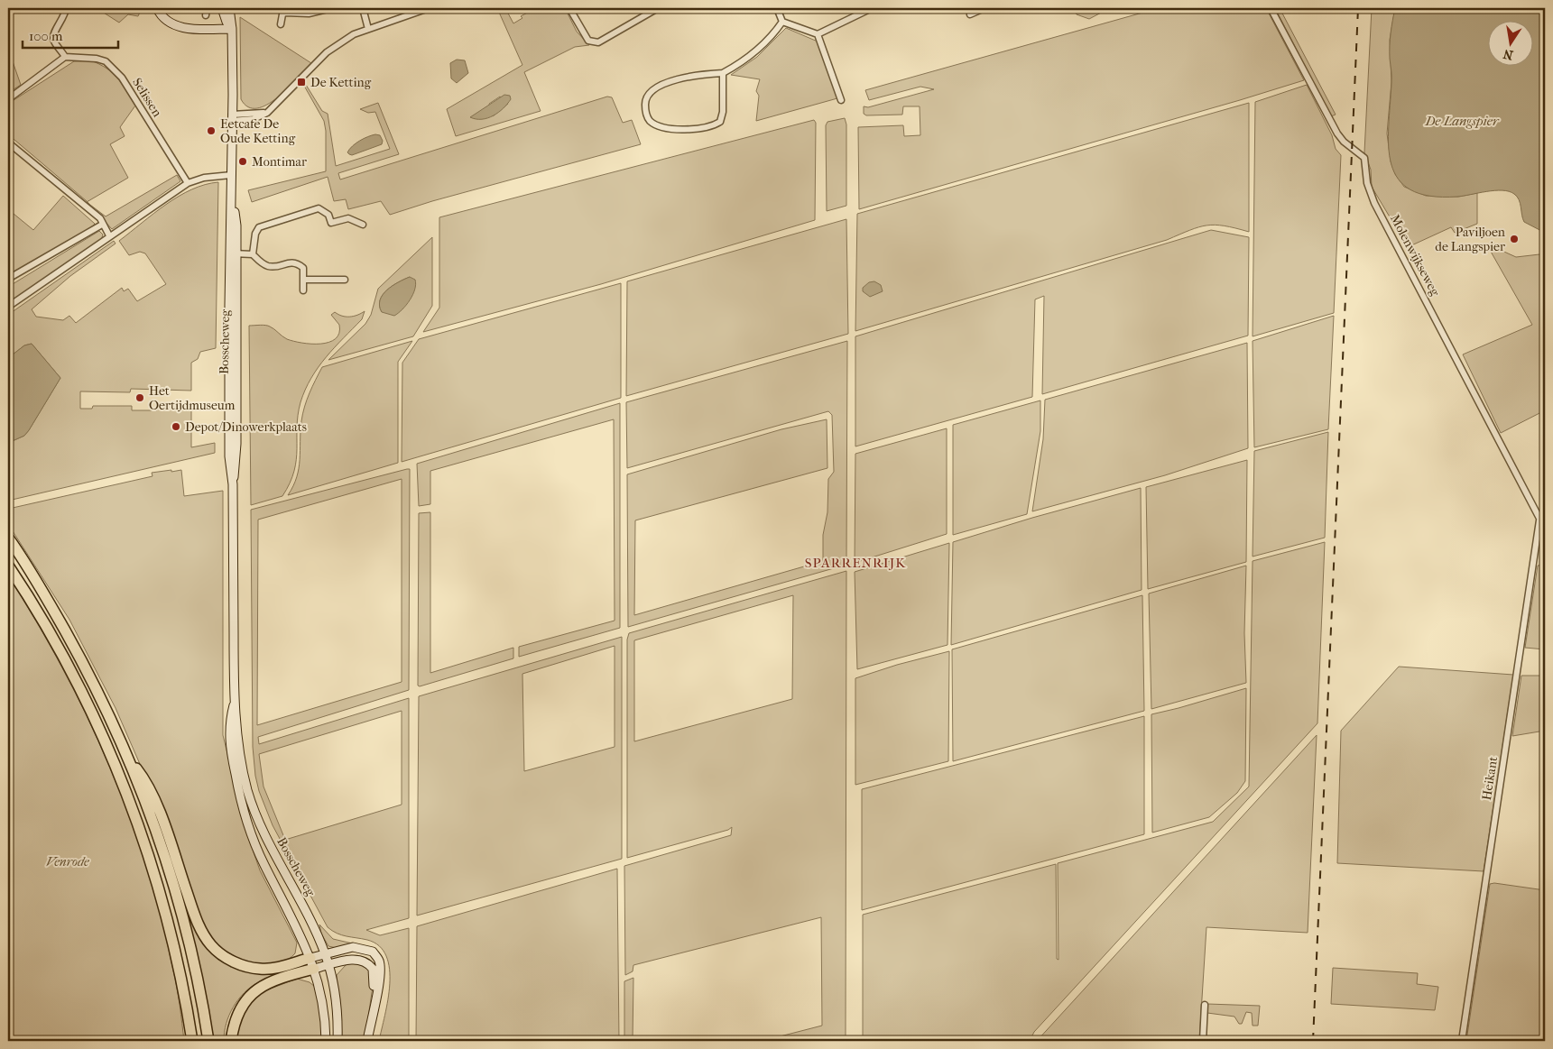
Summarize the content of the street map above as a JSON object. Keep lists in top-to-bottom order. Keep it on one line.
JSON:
{"streets":{"main road":["Bosscheweg"],"street":["Selissen","Molenwijkseweg","Heikant"]},"crossings":[["Molenwijkseweg","Heikant"]],"districts":["SPARRENRIJK"],"water":["De Langspier"],"parks":["Venrode"],"places":{"transit":["De Ketting"],"other":["Eetcafe De Oude Ketting","Montimar","Paviljoen de Langspier","Het Oertijdmuseum","Depot/Dinowerkplaats"]},"scale_bar":"100 m","north":"bottom"}
